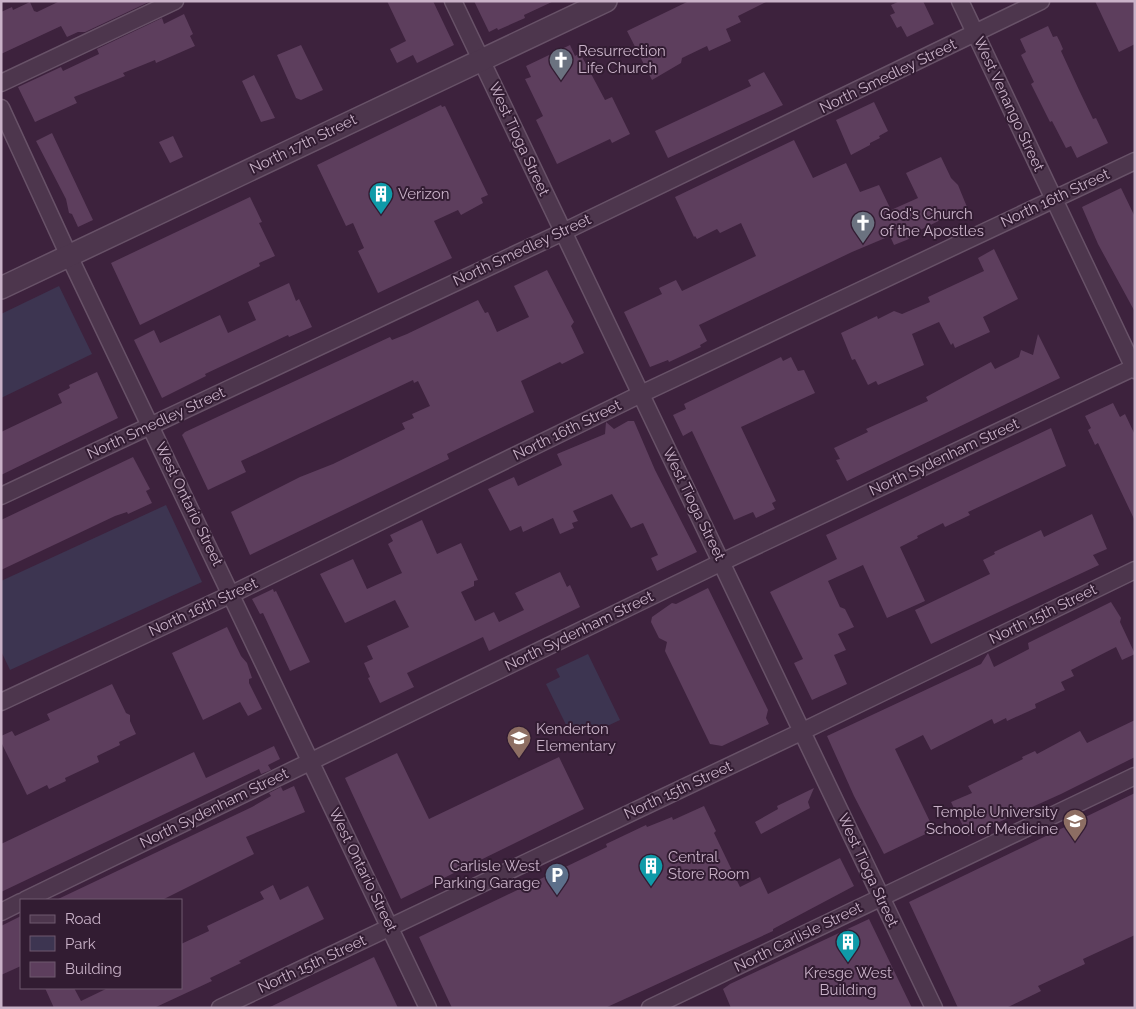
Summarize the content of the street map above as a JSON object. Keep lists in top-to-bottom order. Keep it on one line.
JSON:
{"streets":{"street":["North Smedley Street","West Venango Street","West Tioga Street","North 17th Street","North 16th Street","North Sydenham Street","West Ontario Street","North 15th Street","North Carlisle Street"]},"crossings":[["North Smedley Street","West Venango Street"],["North Smedley Street","West Tioga Street"],["North Smedley Street","West Ontario Street"],["West Venango Street","North 16th Street"],["West Venango Street","North Sydenham Street"],["West Tioga Street","North 17th Street"],["West Tioga Street","North 16th Street"],["West Tioga Street","North Sydenham Street"],["West Tioga Street","North 15th Street"],["West Tioga Street","North Carlisle Street"],["North 17th Street","West Ontario Street"],["North 16th Street","West Ontario Street"],["North Sydenham Street","West Ontario Street"],["West Ontario Street","North 15th Street"]],"places":{"church":["Resurrection Life Church","God's Church of the Apostles"],"building":["Verizon","Central Store Room","Kresge West Building"],"school or university":["Kenderton Elementary","Temple University School of Medicine"],"parking":["Carlisle West Parking Garage"]},"legend":["Road","Park","Building"]}
